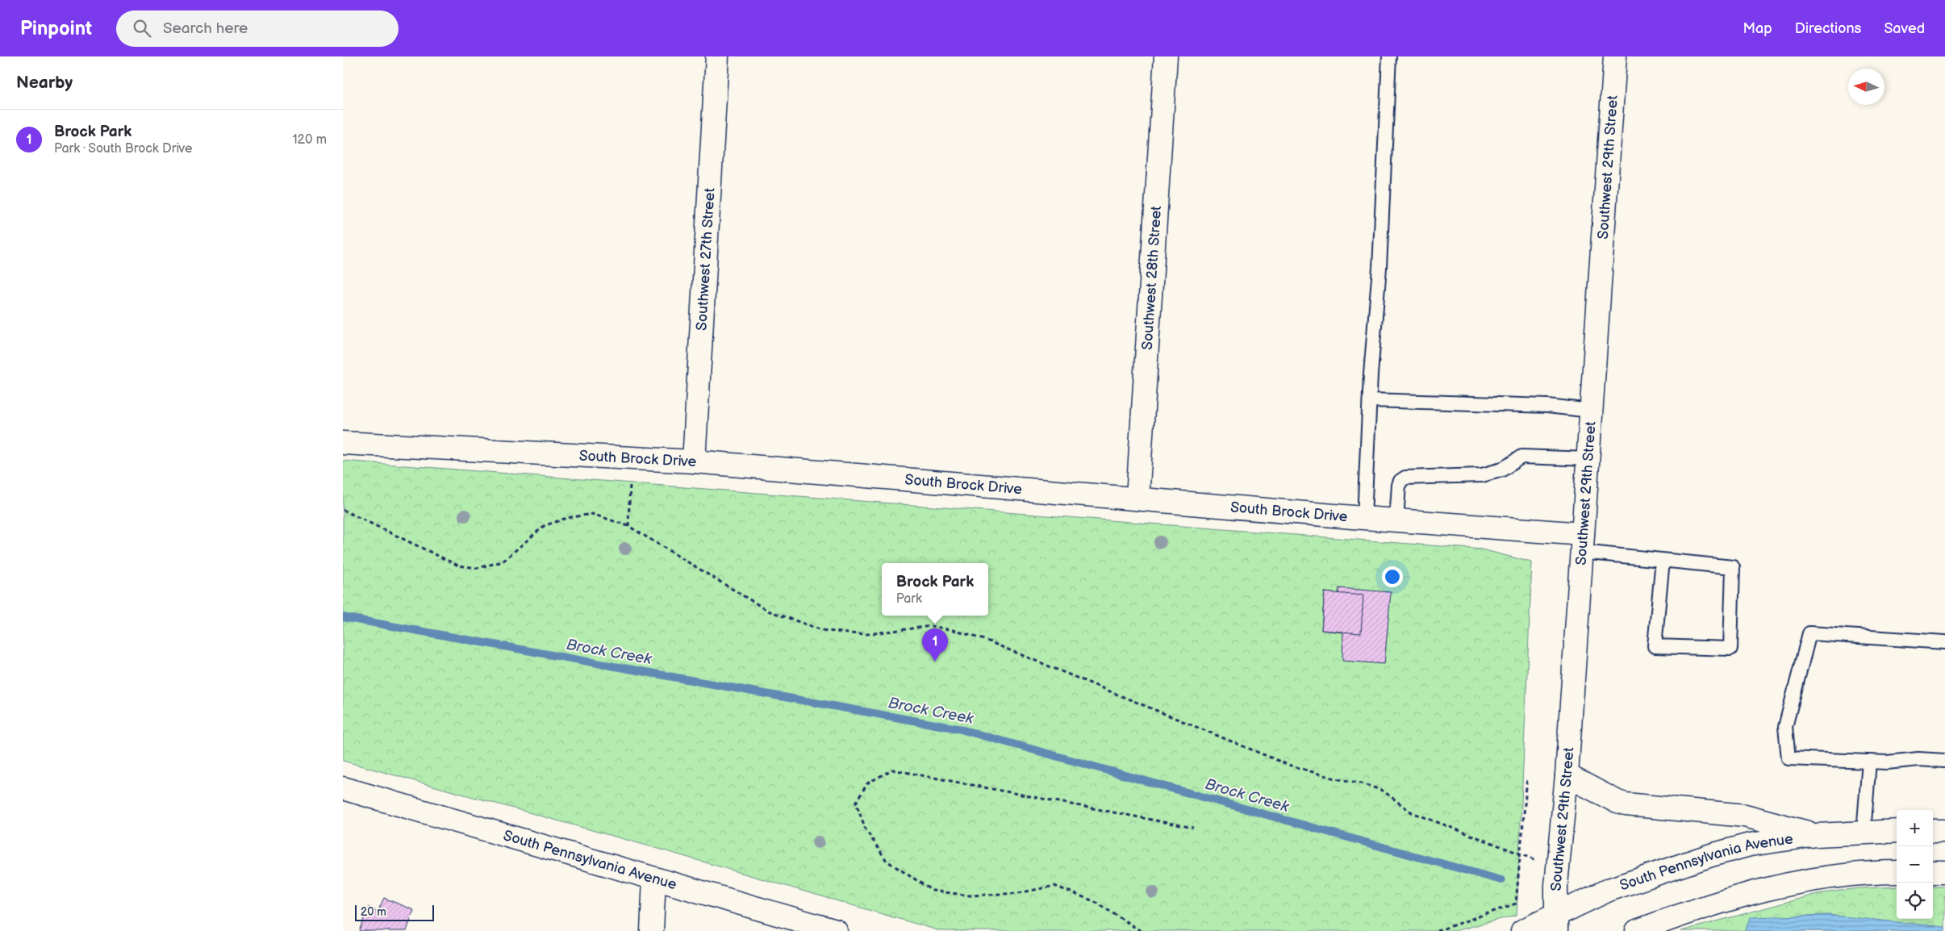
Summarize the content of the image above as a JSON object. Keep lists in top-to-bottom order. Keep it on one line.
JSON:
{"streets":{"main road":["Southwest 29th Street","Southwest 27th Street","Southwest 28th Street","South Brock Drive","South Pennsylvania Avenue"]},"crossings":[["Southwest 29th Street","South Brock Drive"],["Southwest 29th Street","South Pennsylvania Avenue"],["Southwest 27th Street","South Brock Drive"],["Southwest 28th Street","South Brock Drive"]],"water":["Brock Creek"],"scale_bar":"20 m","north":"left","page":{"header":"Pinpoint","search":"Search here","nav":["Map","Directions","Saved"],"heading":"Nearby","list":[{"mark":"1","name":"Brock Park","note":"Park · South Brock Drive","value":"120 m"}],"popup":["Brock Park","Park"],"pins":"1","map_buttons":["+","−"],"scale":"20 m"}}
